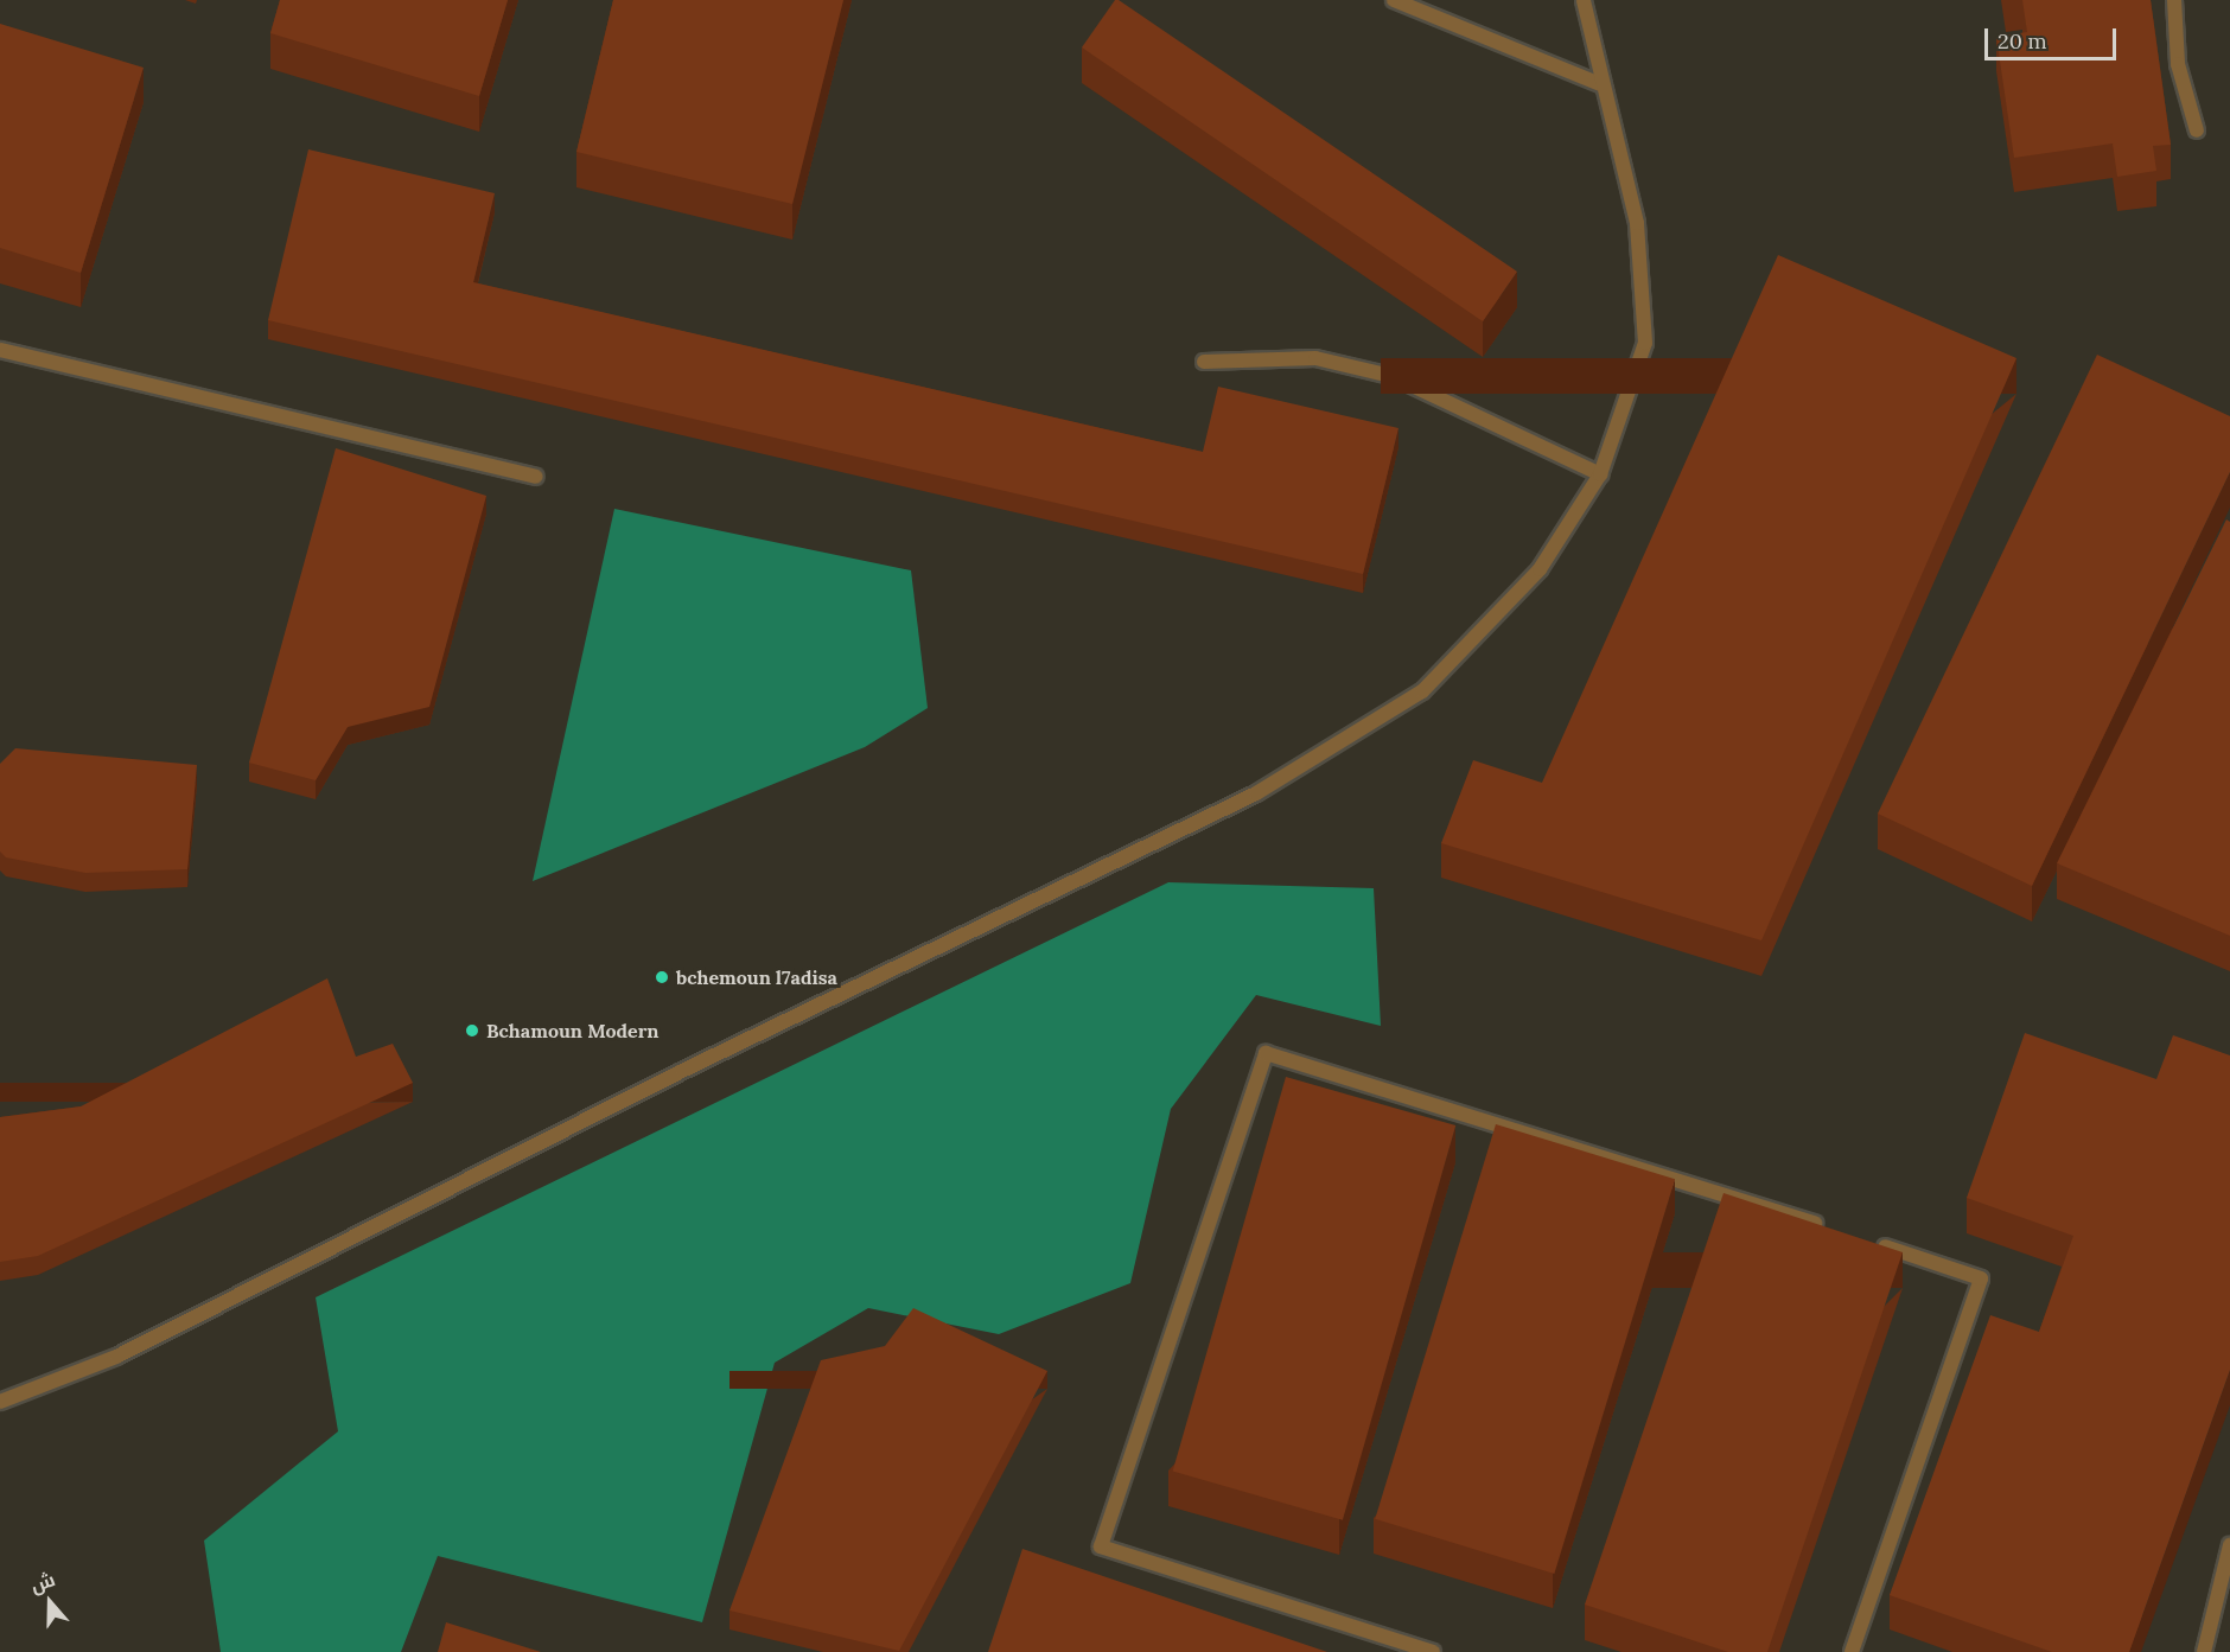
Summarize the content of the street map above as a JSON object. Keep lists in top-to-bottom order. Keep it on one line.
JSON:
{"places":["bchemoun l7adisa","Bchamoun Modern"],"scale_bar":"20 m","north":"top"}
